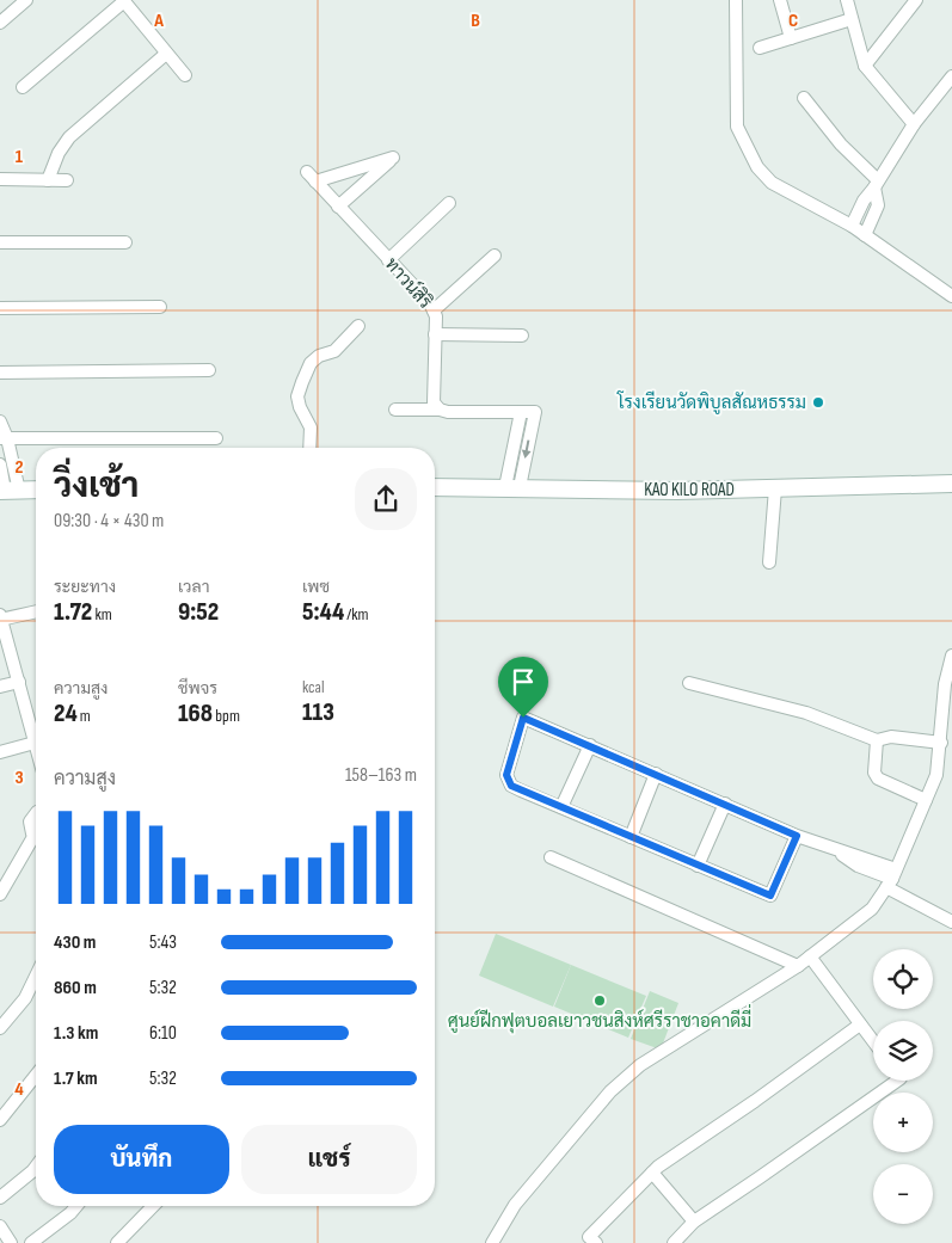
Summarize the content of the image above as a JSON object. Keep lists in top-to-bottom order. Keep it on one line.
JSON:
{"streets":{"main road":["KAO KILO ROAD"],"street":["ทาวน์สิริ"]},"places":["โรงเรียนวัดพิบูลสัณหธรรม","ศูนย์ฝีกฟุตบอลเยาวชนสิงห์ศรีราชาอคาดีมี่"],"page":{"heading":["วิ่งเช้า","09:30 · 4 × 430 m"],"stats":[["ระยะทาง","1.72 km"],["เวลา","9:52"],["เพซ","5:44 /km"],["ความสูง","24 m"],["ชีพจร","168 bpm"],["kcal","113"]],"chart":["ความสูง","158–163 m"],"list":[{"name":"430 m","note":"5:43"},{"name":"860 m","note":"5:32"},{"name":"1.3 km","note":"6:10"},{"name":"1.7 km","note":"5:32"}],"map_buttons":["+","−"],"buttons":["บันทึก","แชร์"]},"grid":{"columns":["A","B","C"],"rows":["1","2","3","4"]}}
